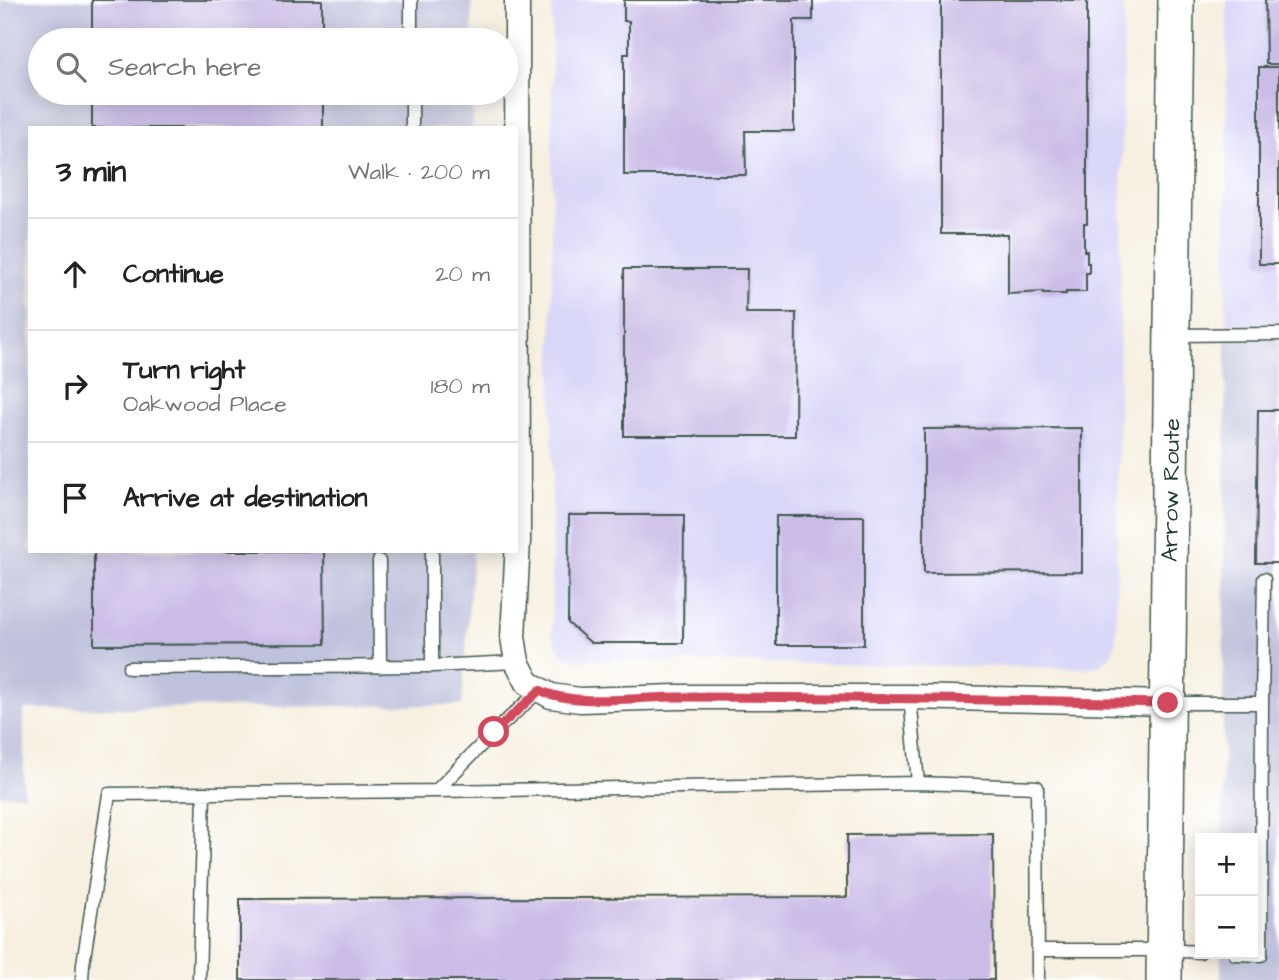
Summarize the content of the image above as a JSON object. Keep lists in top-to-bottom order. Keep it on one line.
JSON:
{"streets":{"main road":["Arrow Route"]},"page":{"search":"Search here","heading":["3 min","Walk · 200 m"],"list":[["Continue","20 m"],["Turn right","Oakwood Place","180 m"],"Arrive at destination"],"map_buttons":["+","−"]}}
